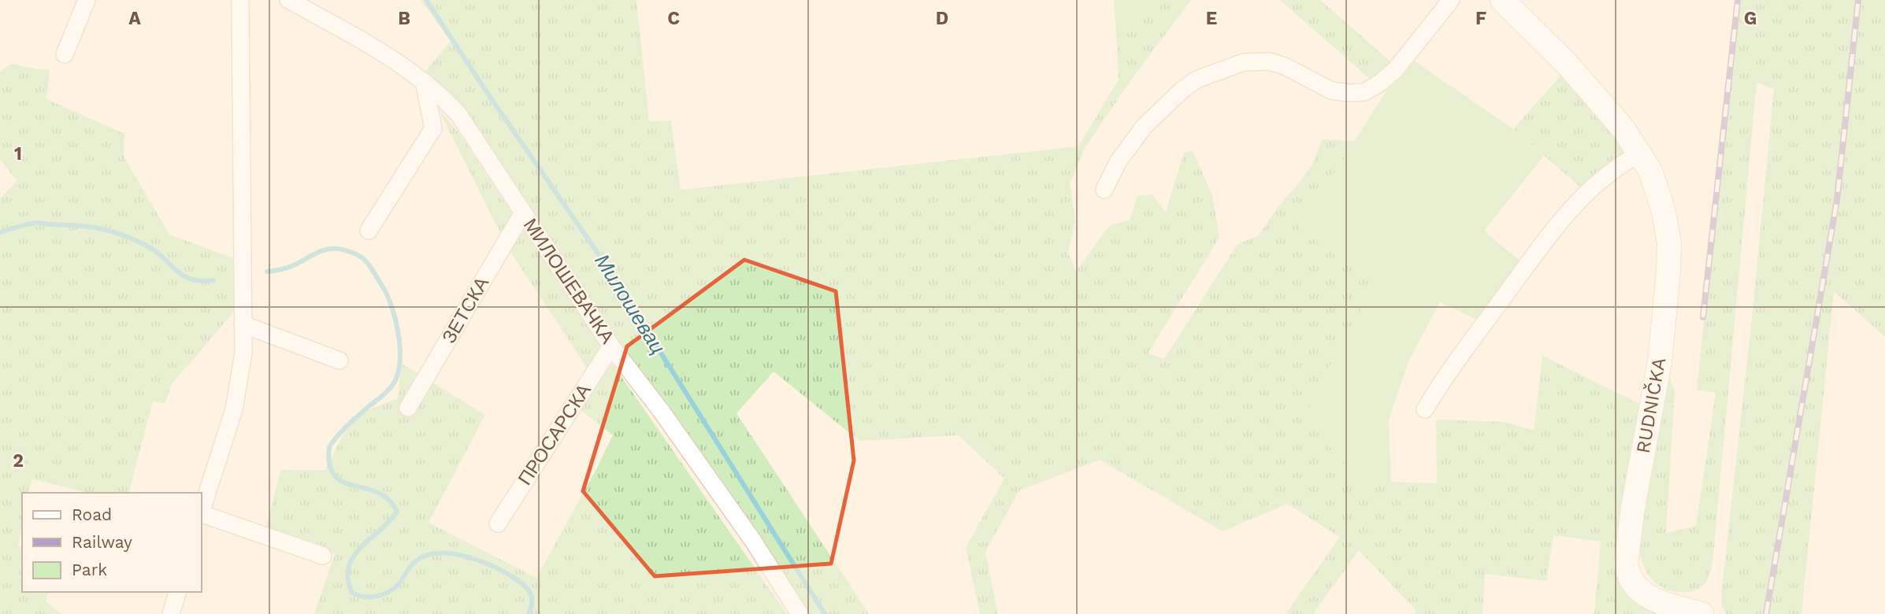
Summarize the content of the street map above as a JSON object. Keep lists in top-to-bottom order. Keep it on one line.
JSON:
{"streets":{"street":["МИЛОШЕВАЧКА","ЗЕТСКА","RUDNIČKA","ПРОСАРСКА"]},"crossings":[["МИЛОШЕВАЧКА","ЗЕТСКА"],["МИЛОШЕВАЧКА","ПРОСАРСКА"]],"water":["Милошевац"],"legend":["Road","Railway","Park"],"grid":{"columns":["A","B","C","D","E","F","G"],"rows":["1","2"]}}
